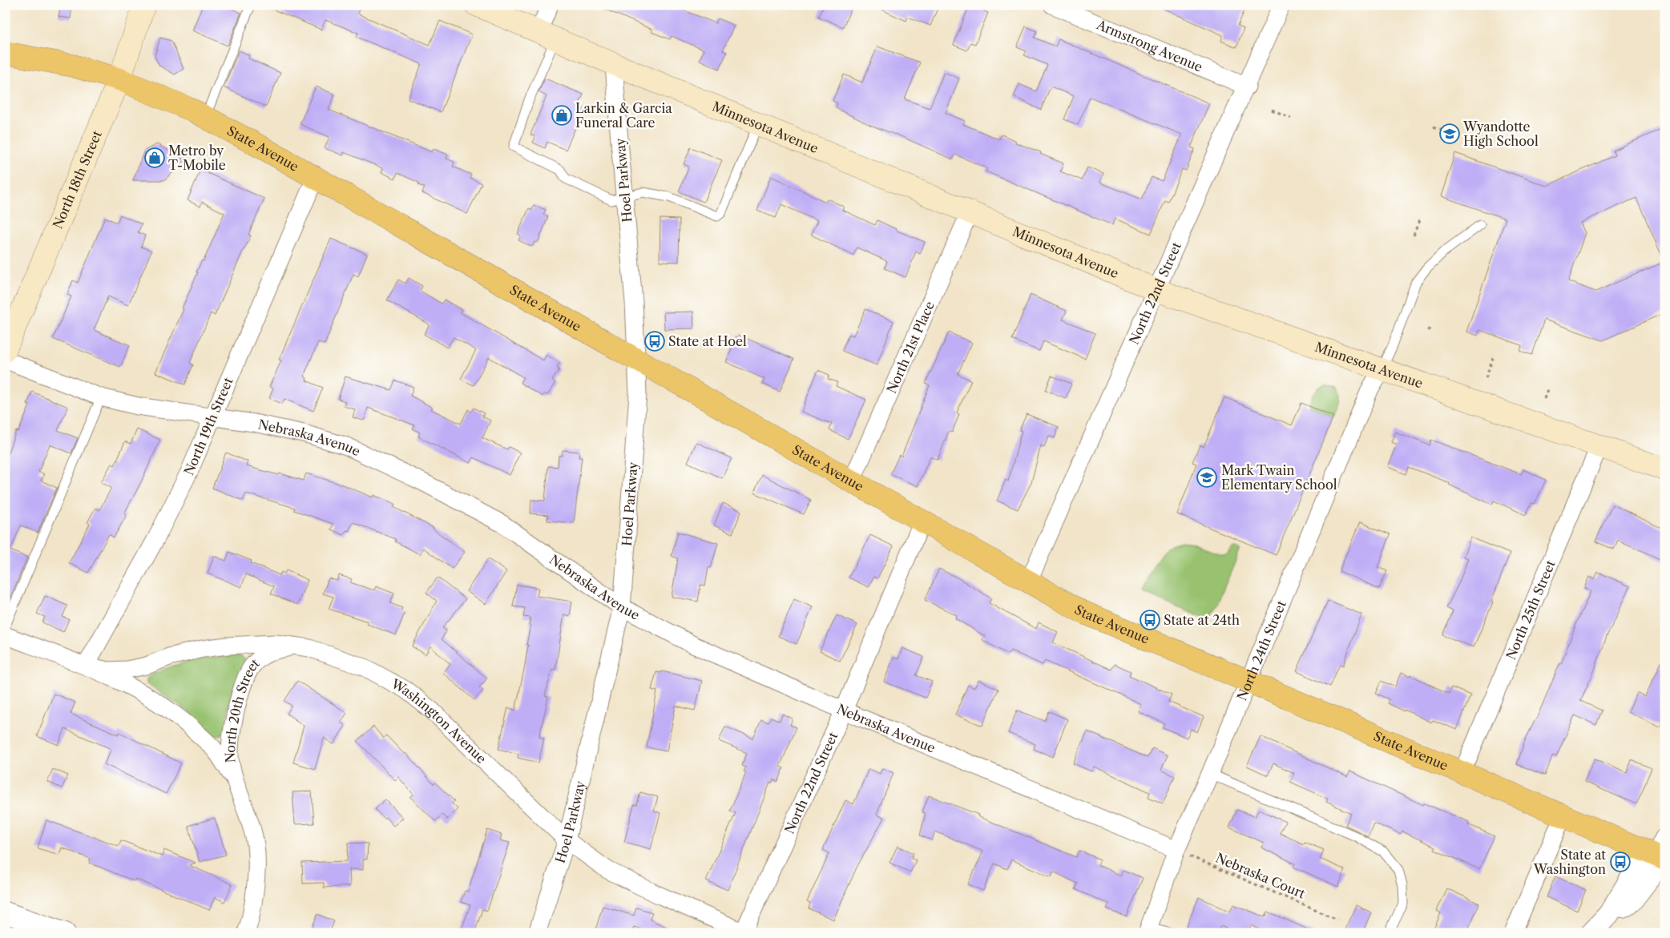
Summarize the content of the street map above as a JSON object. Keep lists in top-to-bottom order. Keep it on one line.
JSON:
{"streets":{"main road":["Minnesota Avenue","State Avenue","North 18th Street"],"street":["Armstrong Avenue","Hoel Parkway","North 22nd Street","North 21st Place","North 19th Street","Nebraska Avenue","North 25th Street","North 24th Street","North 20th Street","Washington Avenue"],"path":["Nebraska Court"]},"crossings":[["Armstrong Avenue","North 22nd Street"],["Minnesota Avenue","Hoel Parkway"],["Minnesota Avenue","North 22nd Street"],["Minnesota Avenue","North 21st Place"],["Minnesota Avenue","North 25th Street"],["Minnesota Avenue","North 24th Street"],["State Avenue","North 18th Street"],["State Avenue","Hoel Parkway"],["State Avenue","North 22nd Street"],["State Avenue","North 21st Place"],["State Avenue","North 19th Street"],["State Avenue","North 25th Street"],["State Avenue","North 24th Street"],["Hoel Parkway","Nebraska Avenue"],["Hoel Parkway","Washington Avenue"],["North 22nd Street","Nebraska Avenue"],["North 22nd Street","Washington Avenue"],["North 19th Street","Nebraska Avenue"],["North 19th Street","Washington Avenue"],["Nebraska Avenue","North 24th Street"],["Nebraska Avenue","Nebraska Court"],["North 24th Street","Nebraska Court"],["North 20th Street","Washington Avenue"]],"places":{"shop":["Larkin & Garcia Funeral Care","Metro by T-Mobile"],"school or university":["Wyandotte High School","Mark Twain Elementary School"],"bus stop":["State at Hoel","State at 24th","State at Washington"]}}
